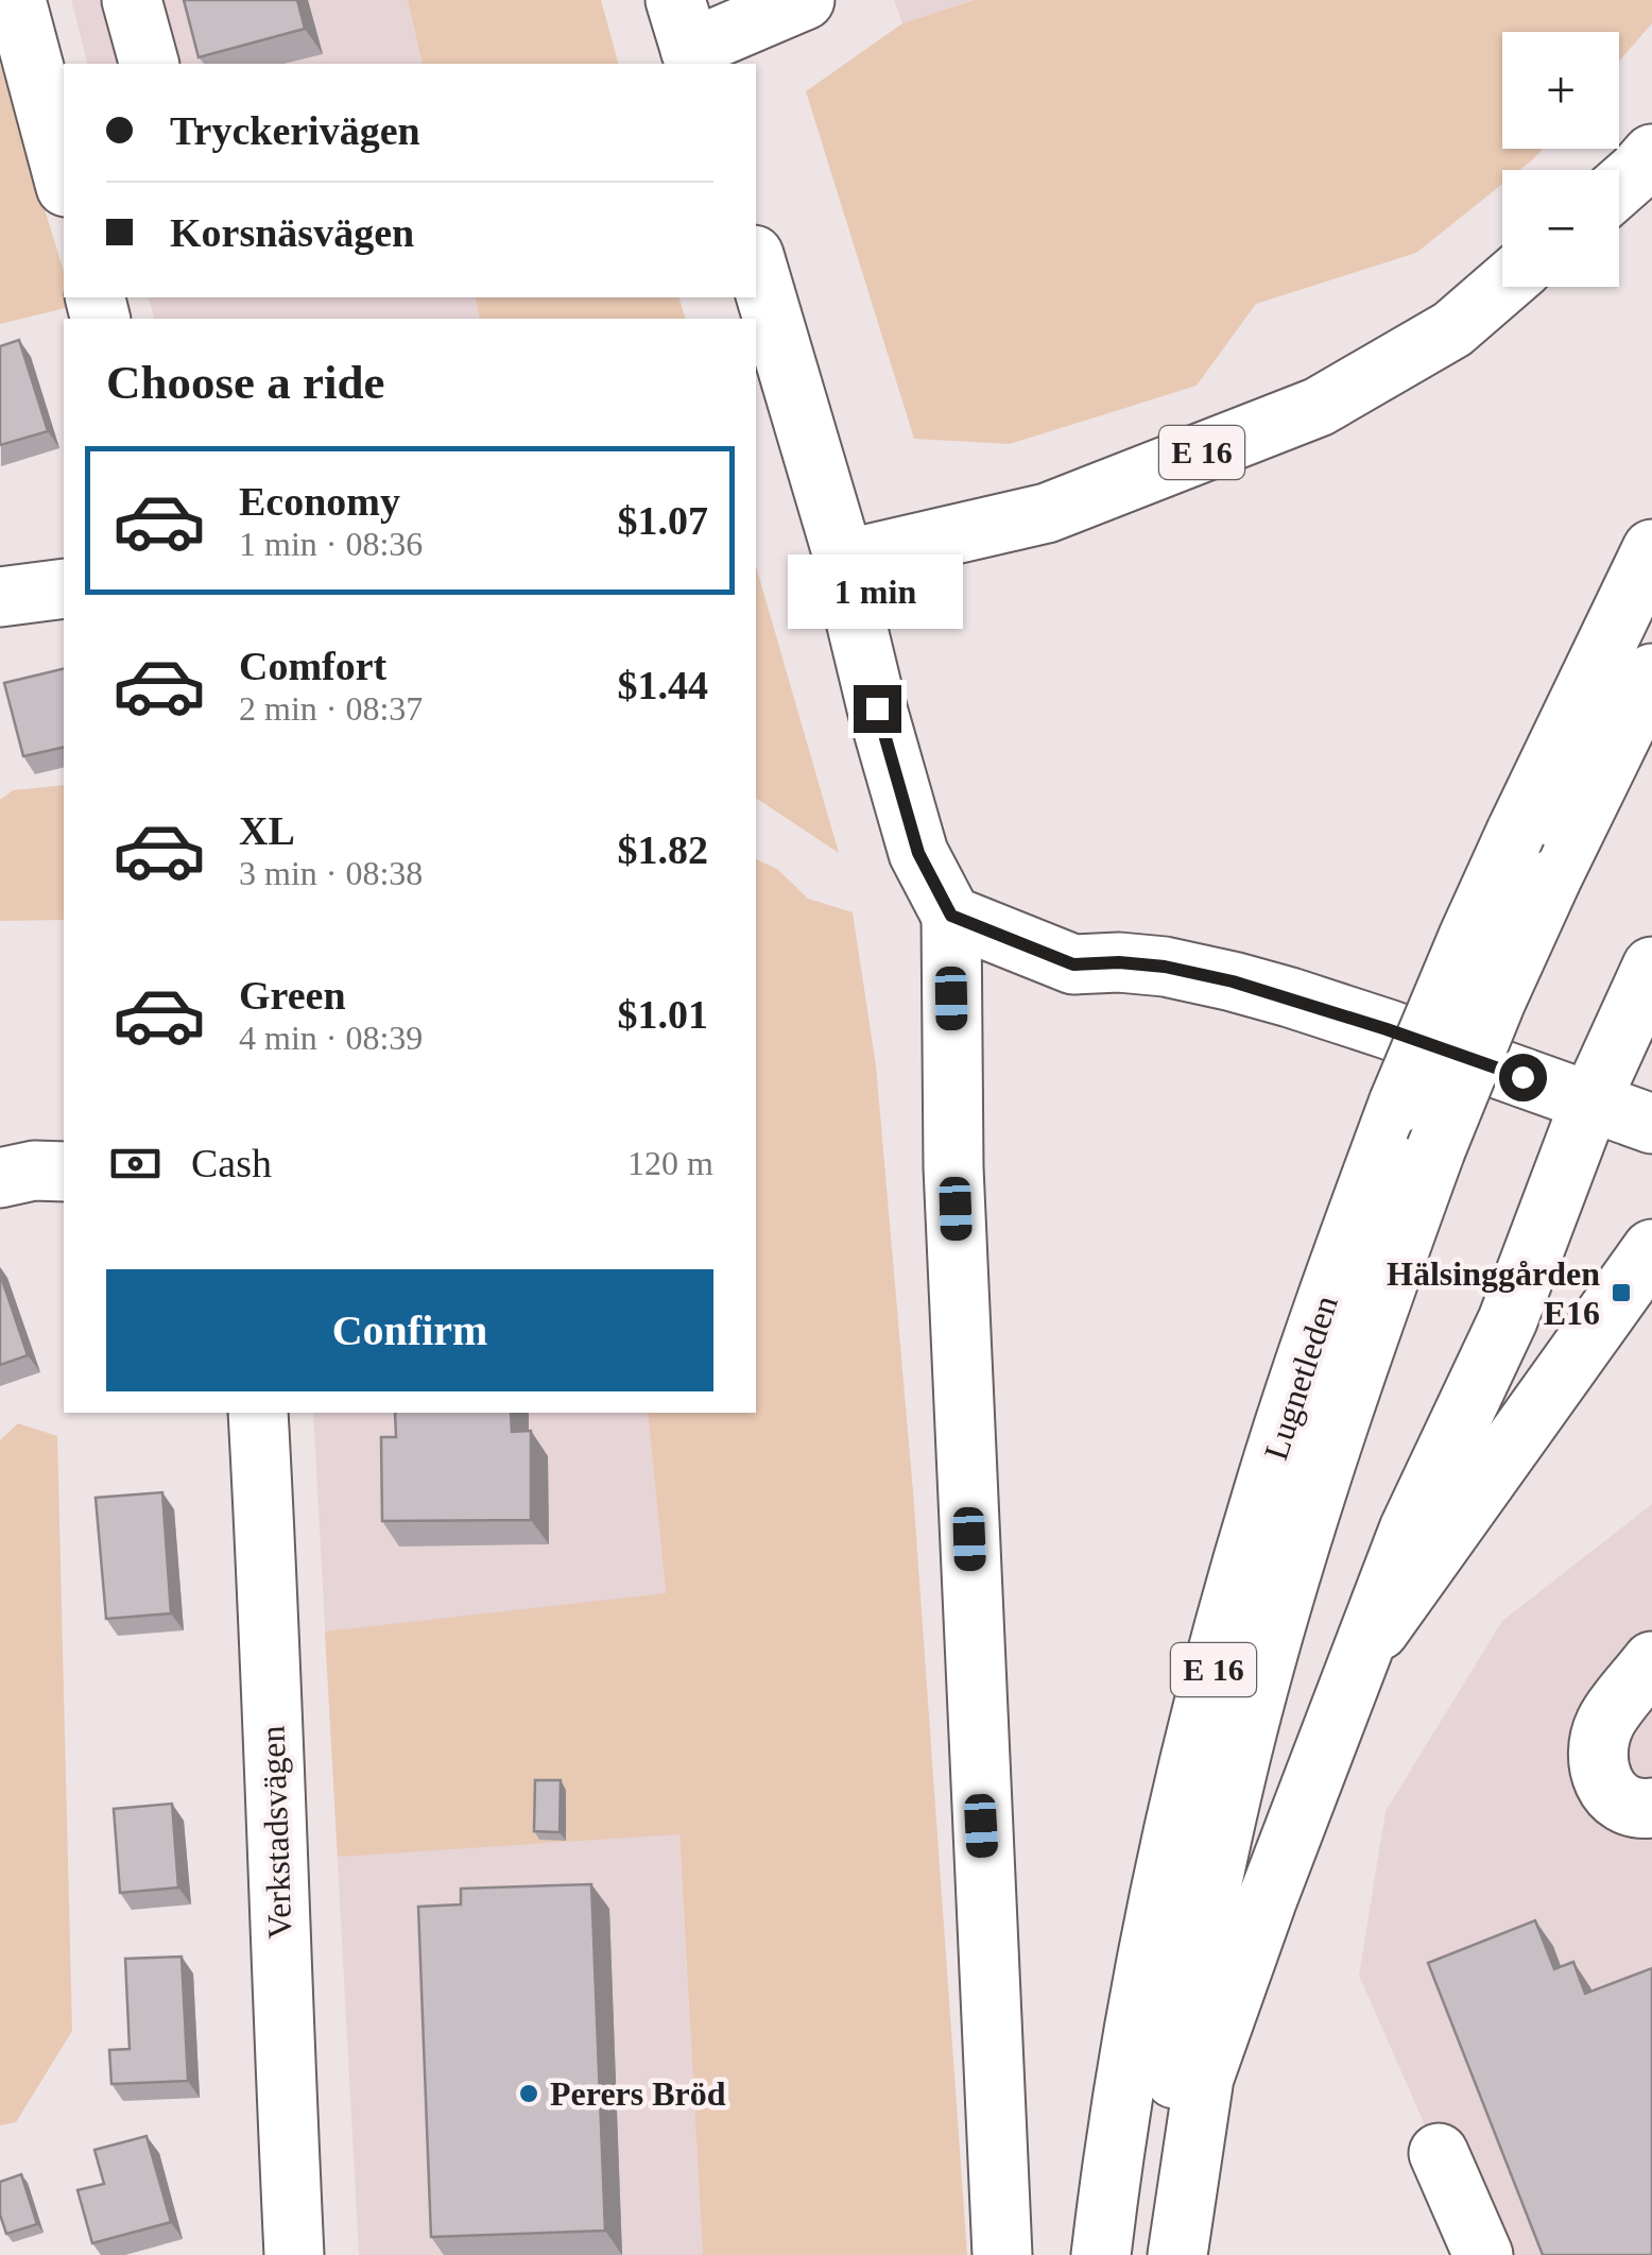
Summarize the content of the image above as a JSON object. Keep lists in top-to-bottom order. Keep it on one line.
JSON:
{"streets":{"main road":["E 16","Lugnetleden","Verkstadsvägen"]},"places":{"transit":["Hälsinggården E16"],"other":["Perers Bröd"]},"page":{"map_buttons":["+","−"],"banner":["Tryckerivägen","Korsnäsvägen"],"heading":"Choose a ride","list":[{"name":"Economy","note":"1 min · 08:36","value":"$1.07"},{"name":"Comfort","note":"2 min · 08:37","value":"$1.44"},{"name":"XL","note":"3 min · 08:38","value":"$1.82"},{"name":"Green","note":"4 min · 08:39","value":"$1.01"}],"bubble":"1 min","pay":["Cash","120 m"],"buttons":"Confirm"}}
